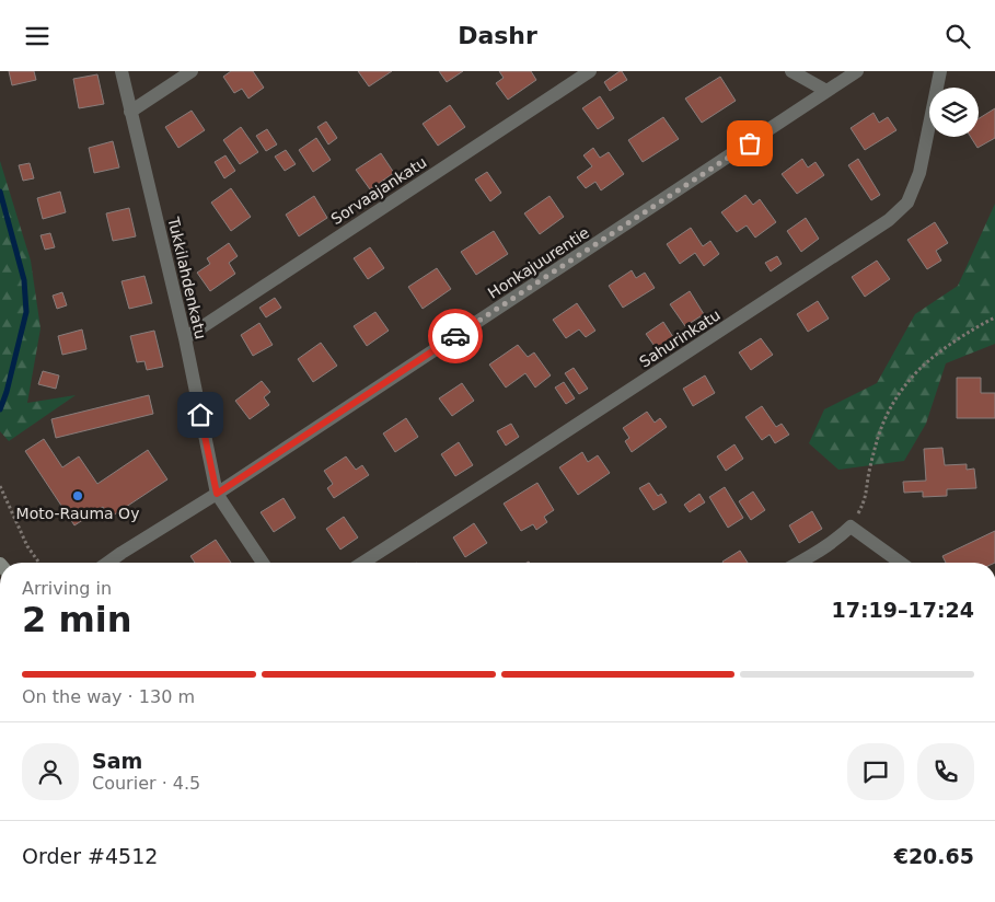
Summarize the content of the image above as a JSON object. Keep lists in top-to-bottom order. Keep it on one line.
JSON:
{"streets":{"street":["Sorvaajankatu","Honkajuurentie","Tukkilahdenkatu","Sahurinkatu"]},"crossings":[["Sorvaajankatu","Tukkilahdenkatu"],["Honkajuurentie","Tukkilahdenkatu"]],"places":["Moto-Rauma Oy"],"page":{"header":"Dashr","heading":["2 min","Arriving in","17:19–17:24"],"panel":["Sam","Courier · 4.5","Order #4512","€20.65"],"bar":"On the way · 130 m"}}
